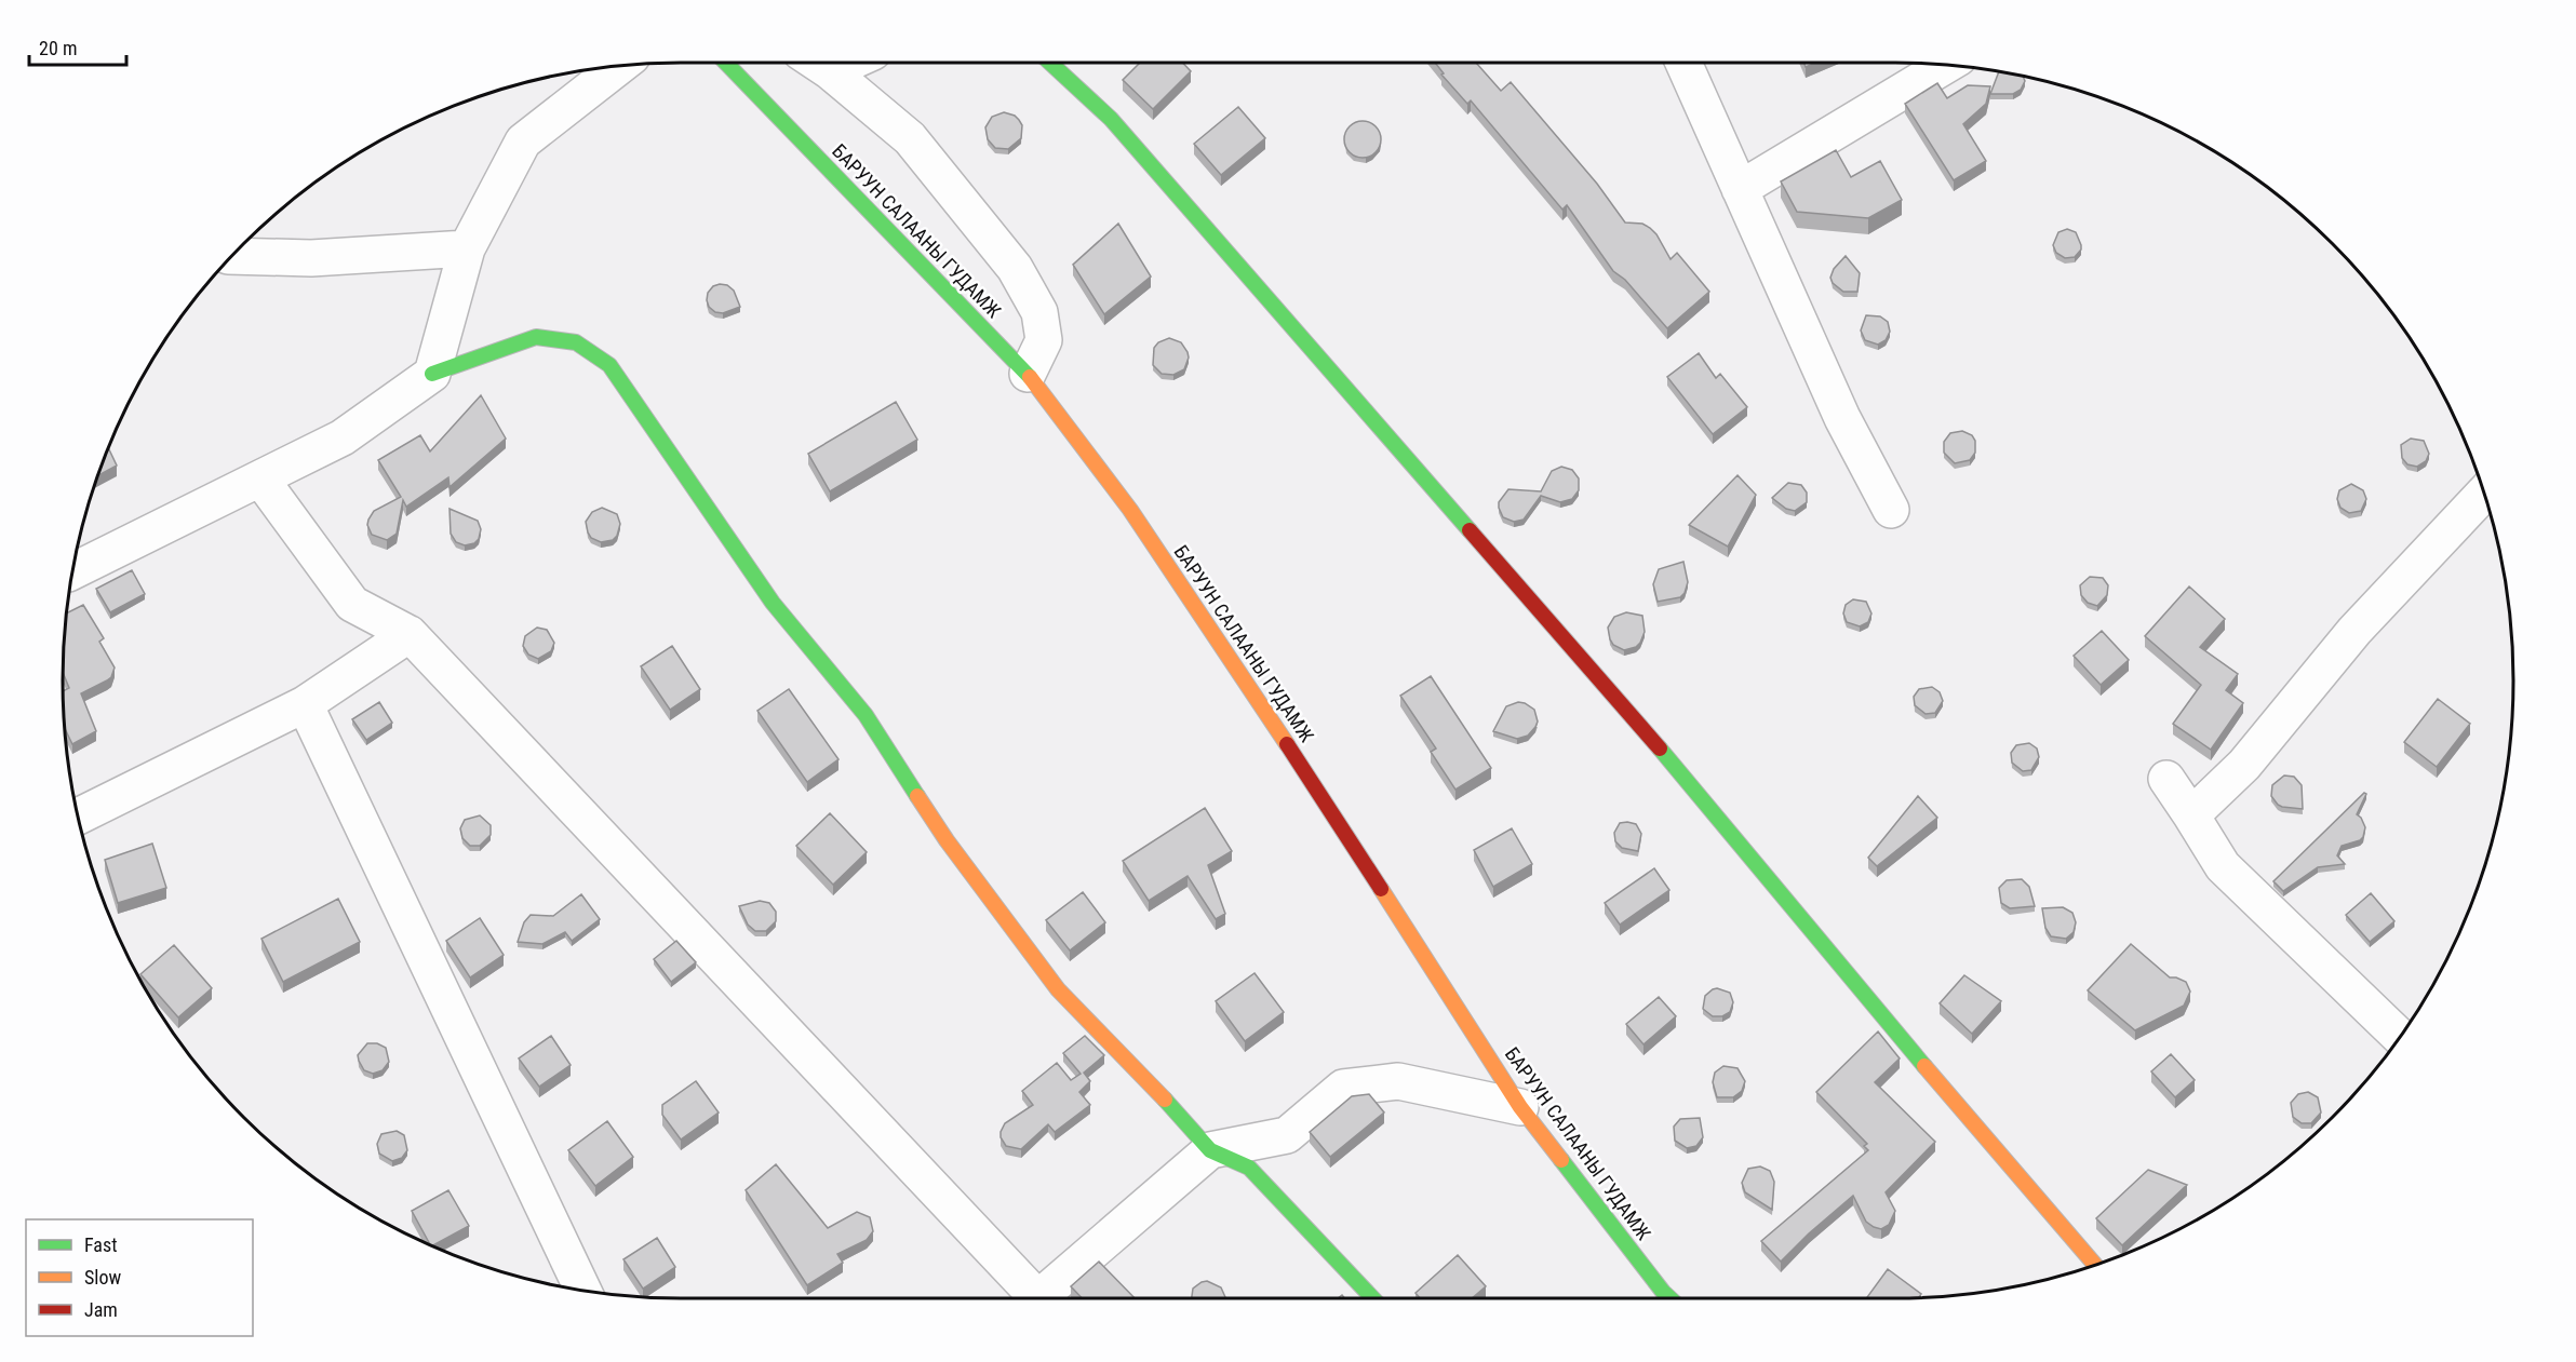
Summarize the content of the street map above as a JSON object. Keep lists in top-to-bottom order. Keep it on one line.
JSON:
{"streets":{"street":["БАРУУН САЛААНЫ ГУДАМЖ"]},"legend":["Fast","Slow","Jam"],"scale_bar":"20 m"}
